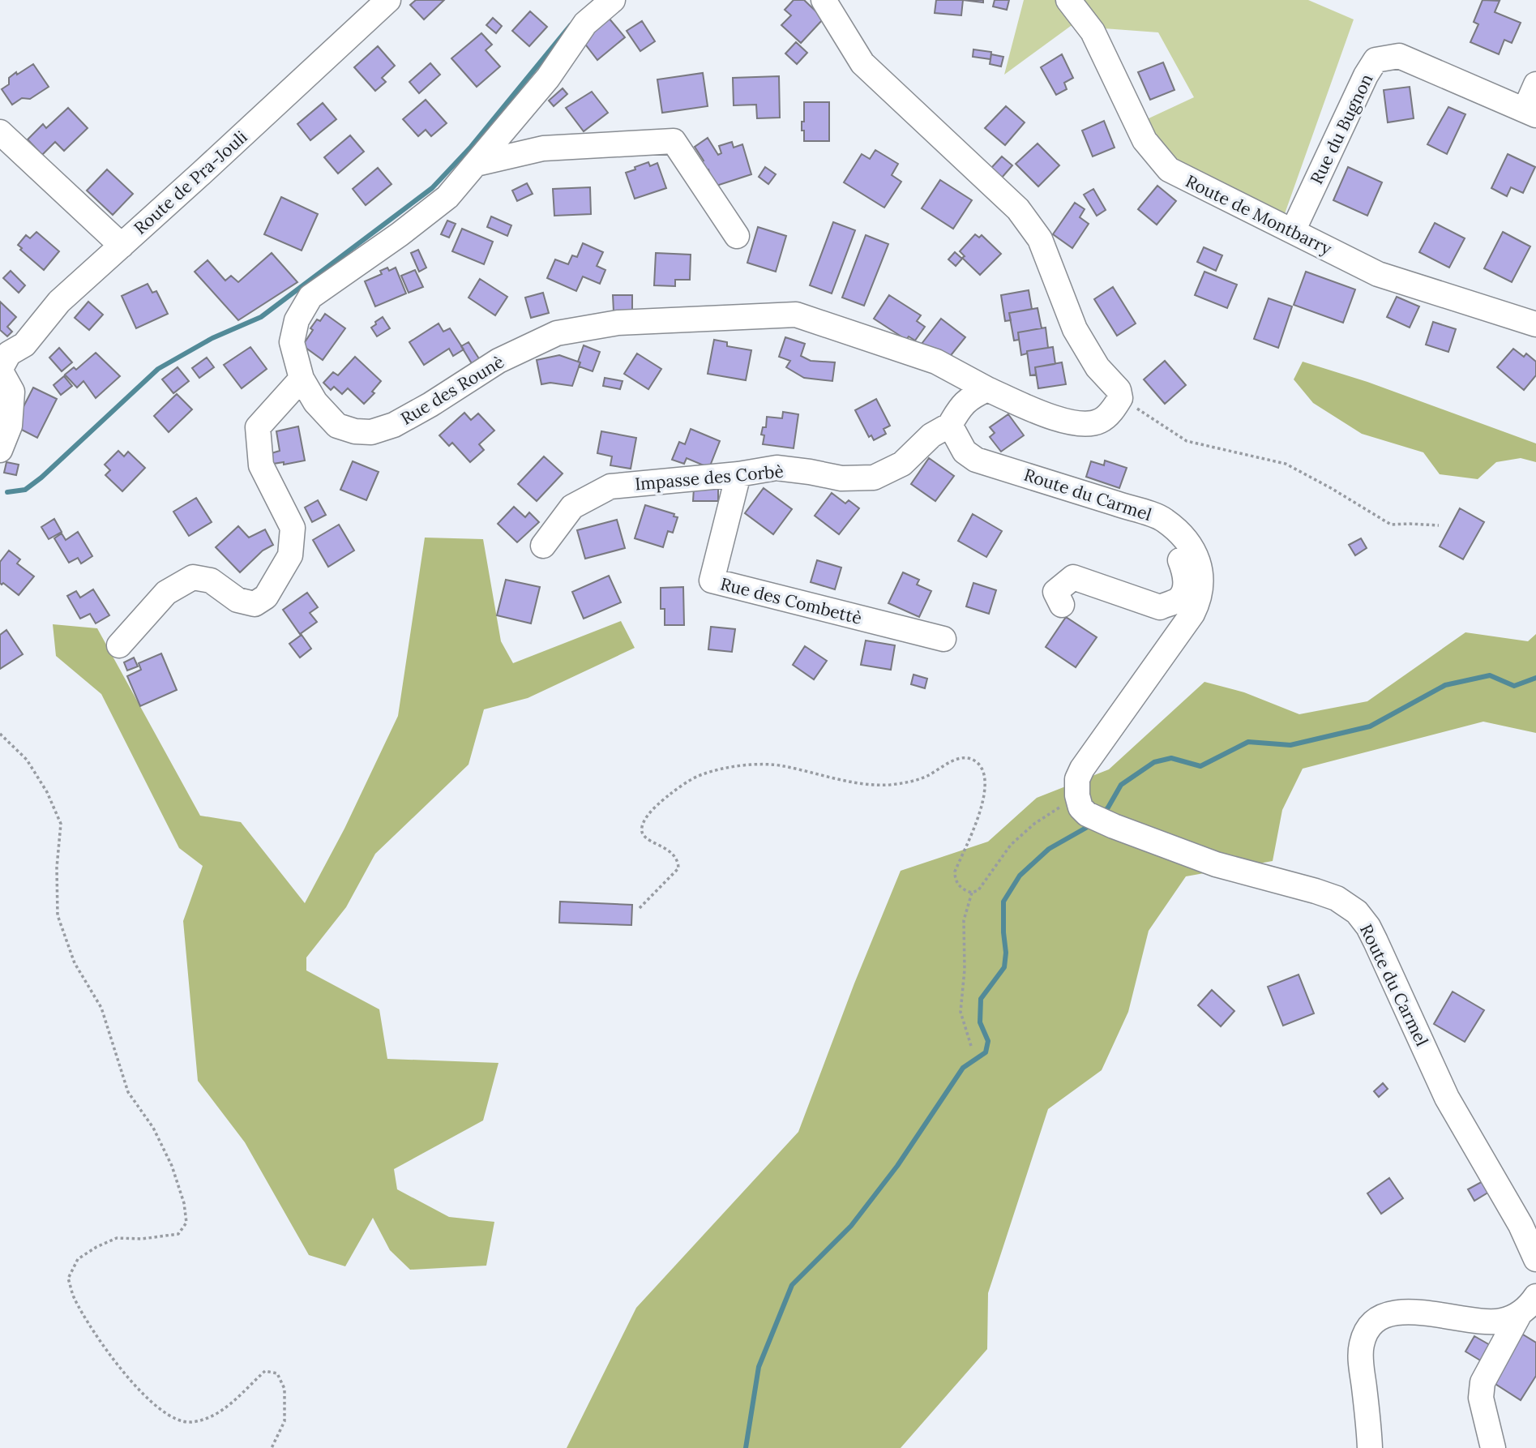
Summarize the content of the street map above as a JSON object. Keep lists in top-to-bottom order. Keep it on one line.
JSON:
{"streets":{"street":["Rue du Bugnon","Route de Pra-Jouli","Route de Montbarry","Rue des Rounè","Impasse des Corbè","Route du Carmel","Rue des Combettè"]},"crossings":[["Rue du Bugnon","Route de Montbarry"],["Impasse des Corbè","Route du Carmel"],["Impasse des Corbè","Rue des Combettè"]]}
